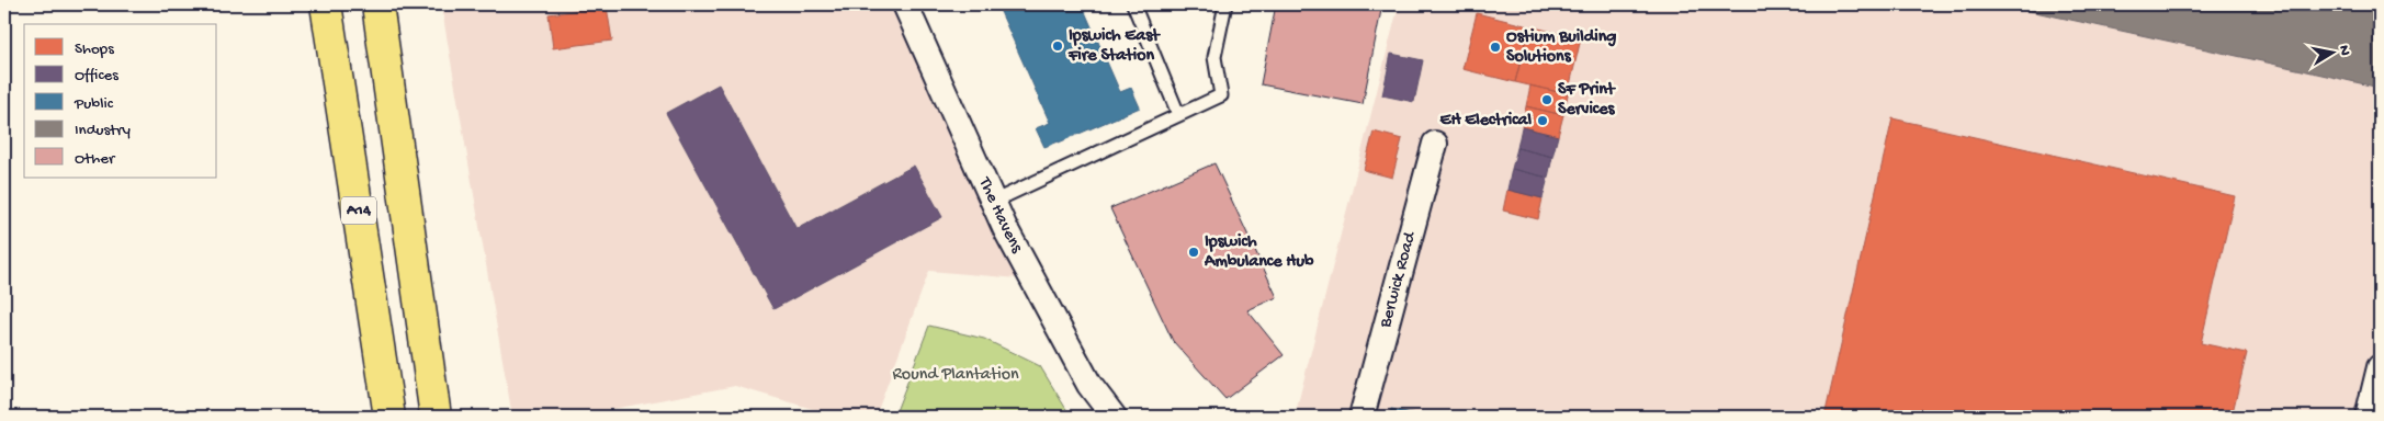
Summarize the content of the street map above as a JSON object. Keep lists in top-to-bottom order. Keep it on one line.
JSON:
{"streets":{"highway":["A14"],"street":["The Havens","Berwick Road"]},"parks":["Round Plantation"],"places":["Ipswich East Fire Station","Ostium Building Solutions","SF Print Services","EH Electrical","Ipswich Ambulance Hub"],"legend":["Shops","Offices","Public","Industry","Other"],"north":"right"}
